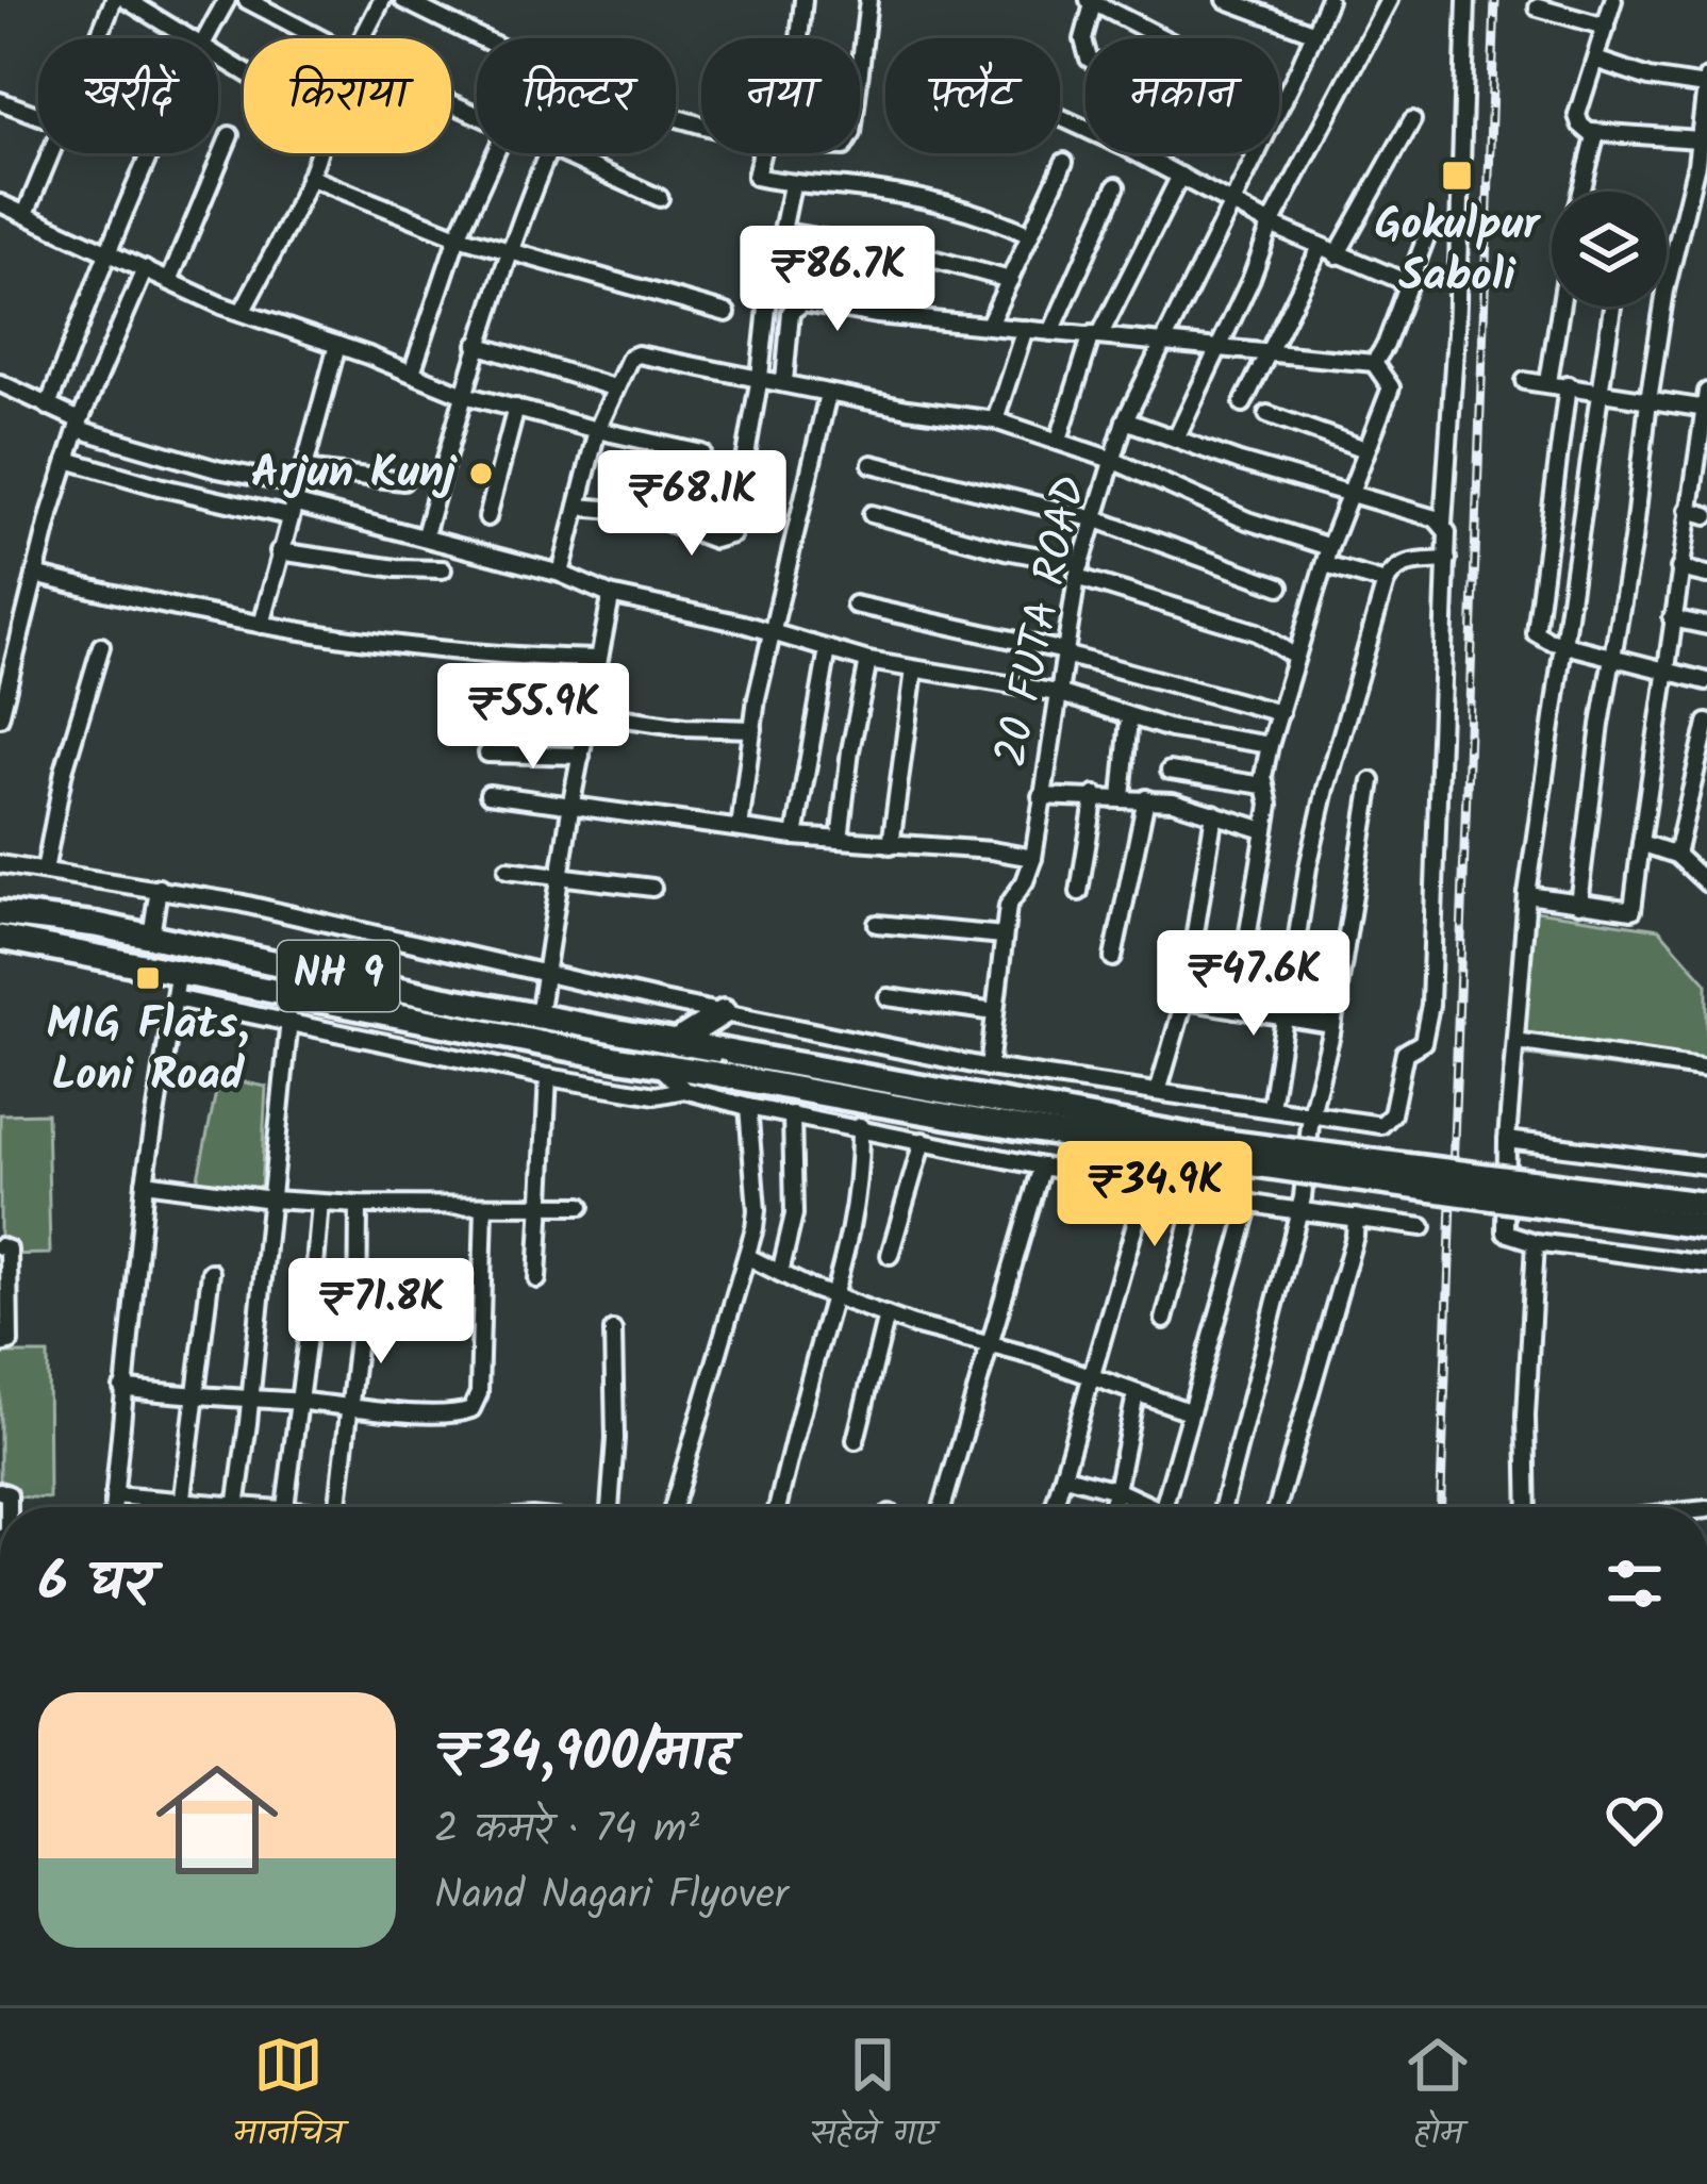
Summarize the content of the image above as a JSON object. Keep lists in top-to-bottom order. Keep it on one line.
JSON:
{"streets":{"highway":["NH 9"],"street":["20 FUTA ROAD"]},"places":{"transit":["Gokulpur Saboli","MIG Flats, Loni Road"],"other":["Arjun Kunj"]},"page":{"chip":["खरीदें","किराया","फ़िल्टर","नया","फ़्लैट","मकान"],"price":["₹86.7K","₹68.1K","₹55.9K","₹47.6K","₹34.9K","₹71.8K"],"heading":"6 घर","list":[{"name":"₹34,900/माह","note":"2 कमरे · 74 m² · Nand Nagari Flyover"}],"tabs":["मानचित्र","सहेजे गए","होम"]}}
